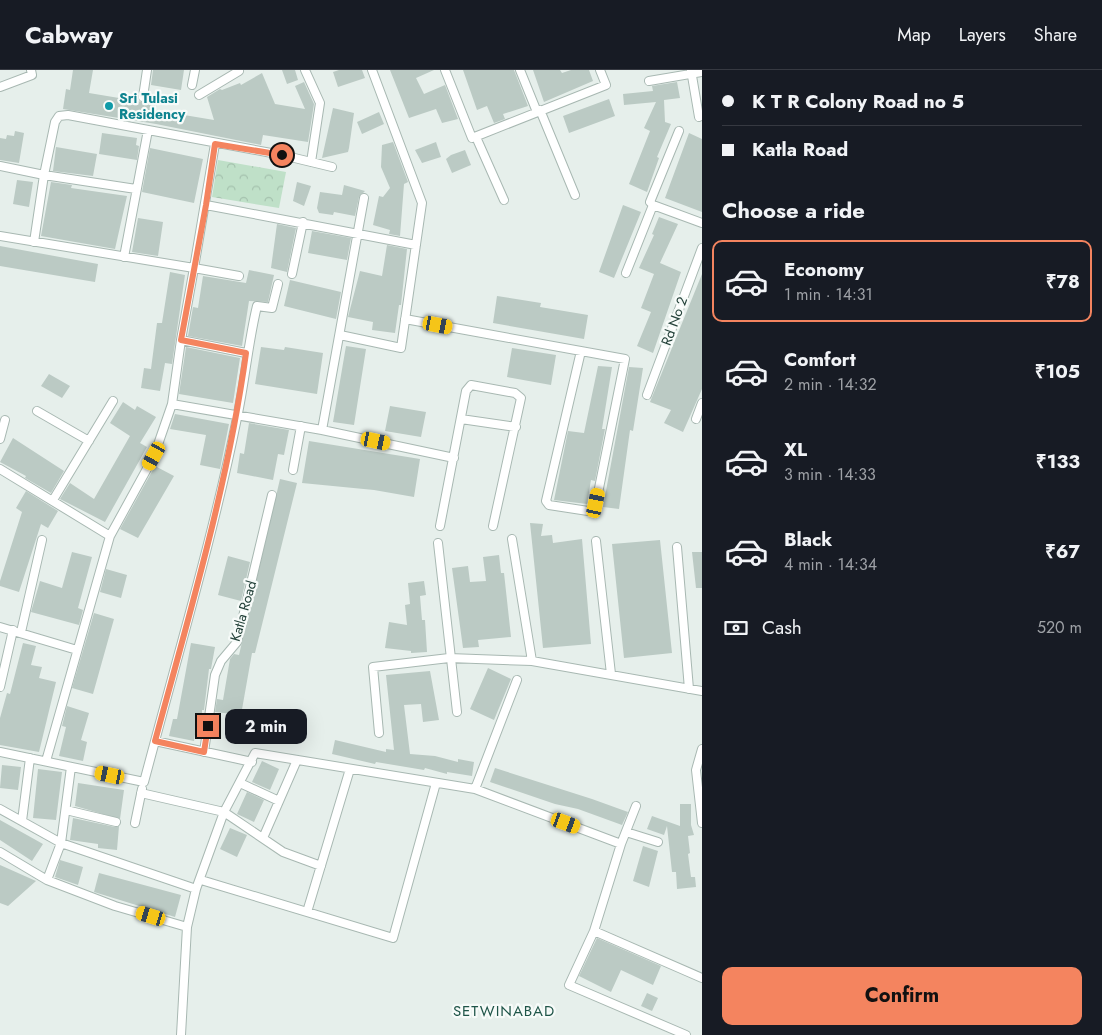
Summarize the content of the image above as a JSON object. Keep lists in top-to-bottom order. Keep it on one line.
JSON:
{"streets":{"street":["Rd No 2","Katla Road"]},"districts":["SETWINABAD"],"places":["Sri Tulasi Residency"],"page":{"header":"Cabway","nav":["Map","Layers","Share"],"banner":["K T R Colony Road no 5","Katla Road"],"heading":"Choose a ride","list":[{"name":"Economy","note":"1 min · 14:31","value":"₹78"},{"name":"Comfort","note":"2 min · 14:32","value":"₹105"},{"name":"XL","note":"3 min · 14:33","value":"₹133"},{"name":"Black","note":"4 min · 14:34","value":"₹67"}],"pay":["Cash","520 m"],"bubble":"2 min","buttons":"Confirm"}}
